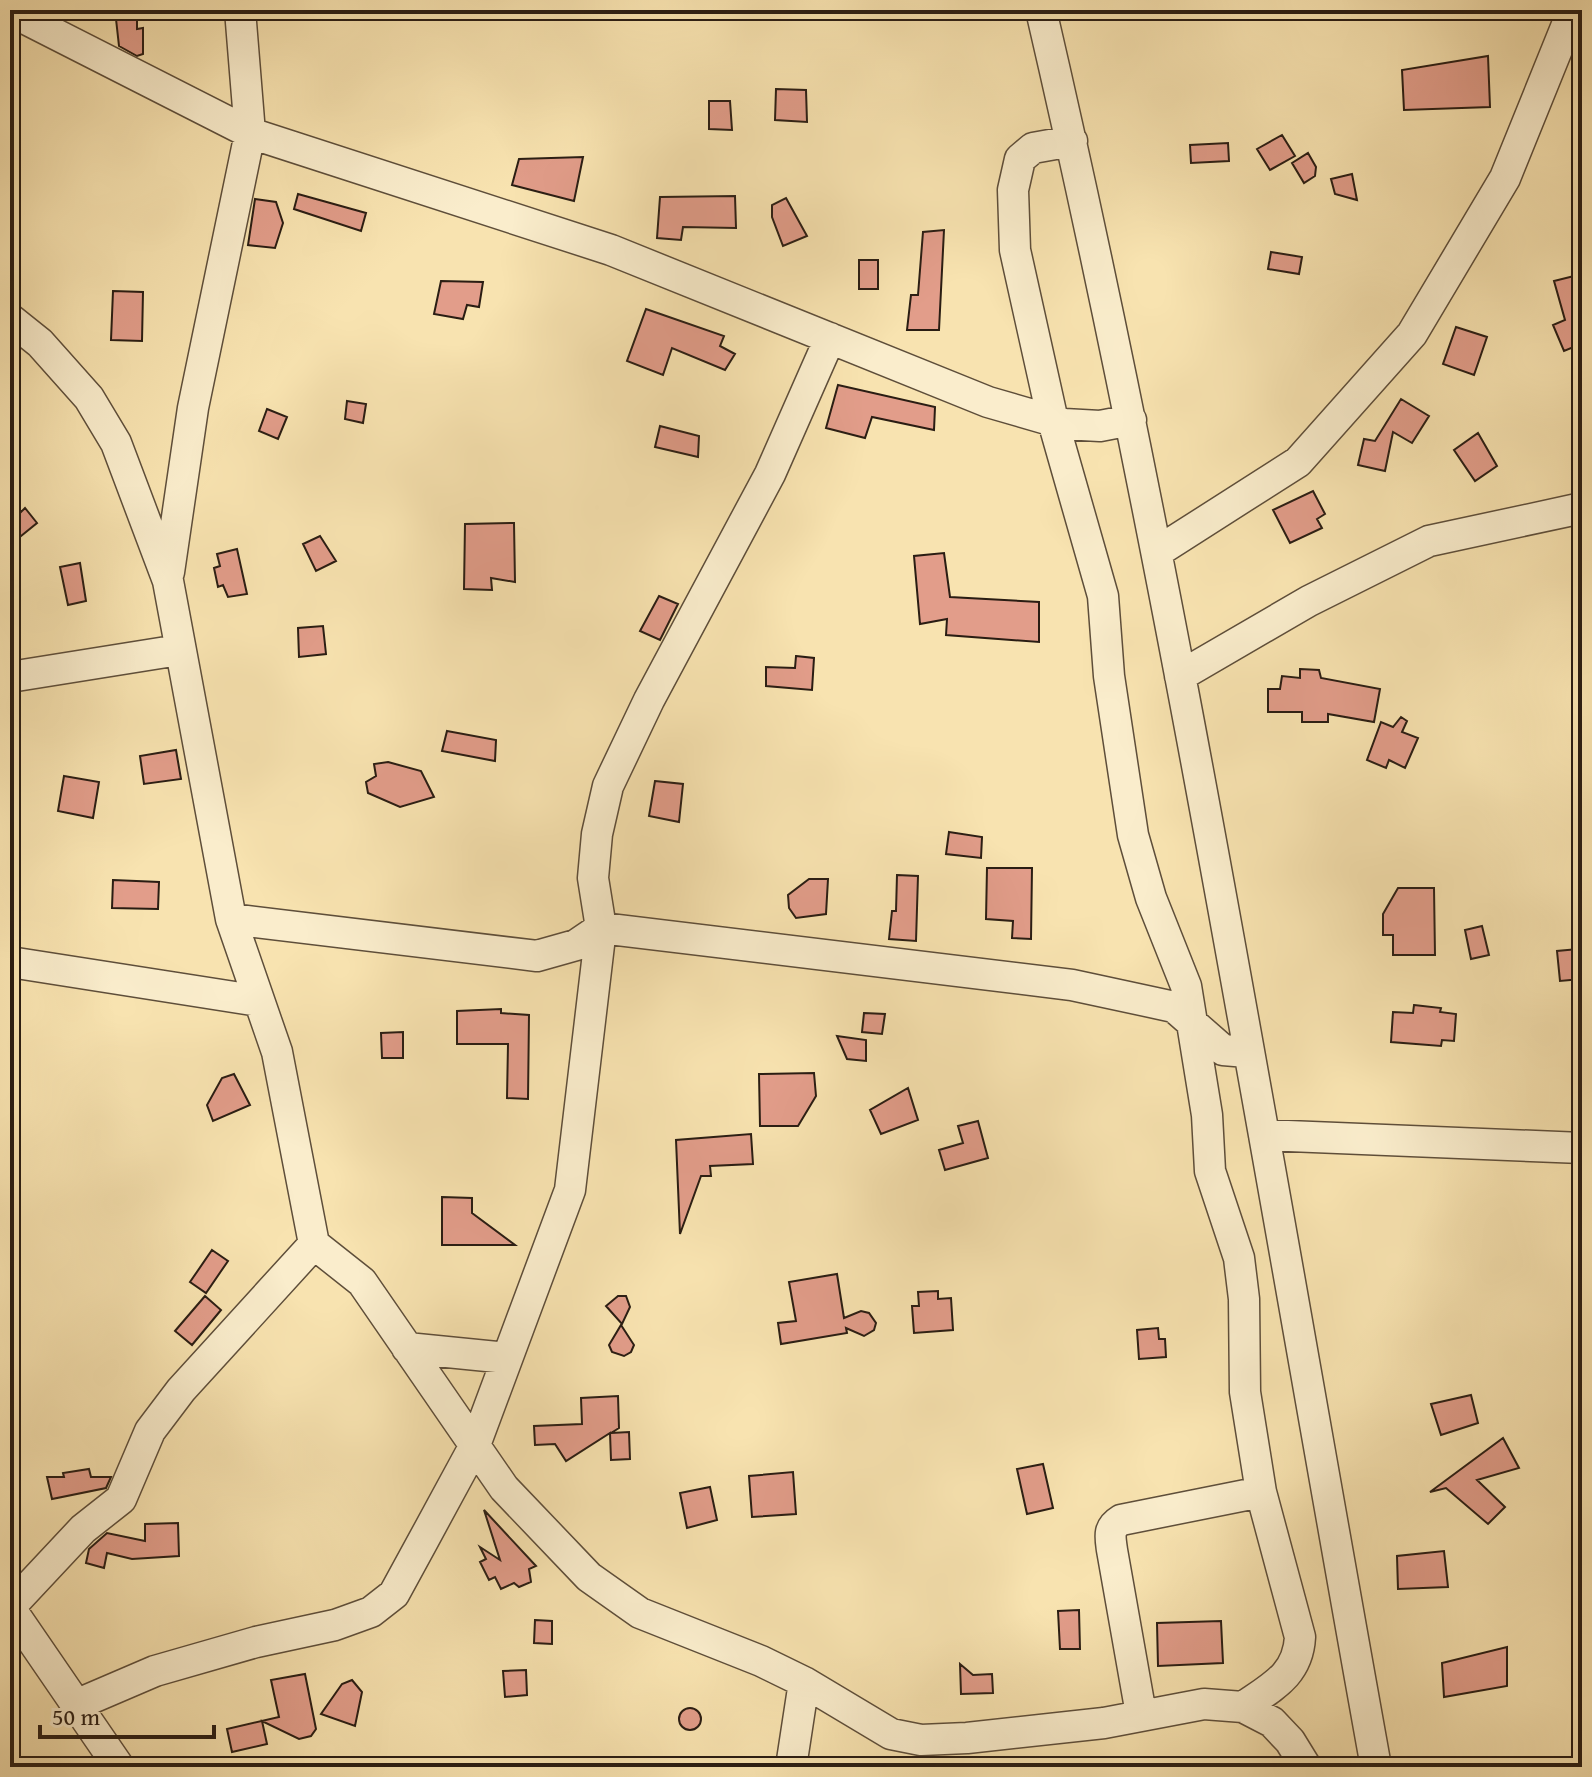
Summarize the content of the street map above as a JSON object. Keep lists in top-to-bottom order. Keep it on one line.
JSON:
{"scale_bar":"50 m"}
